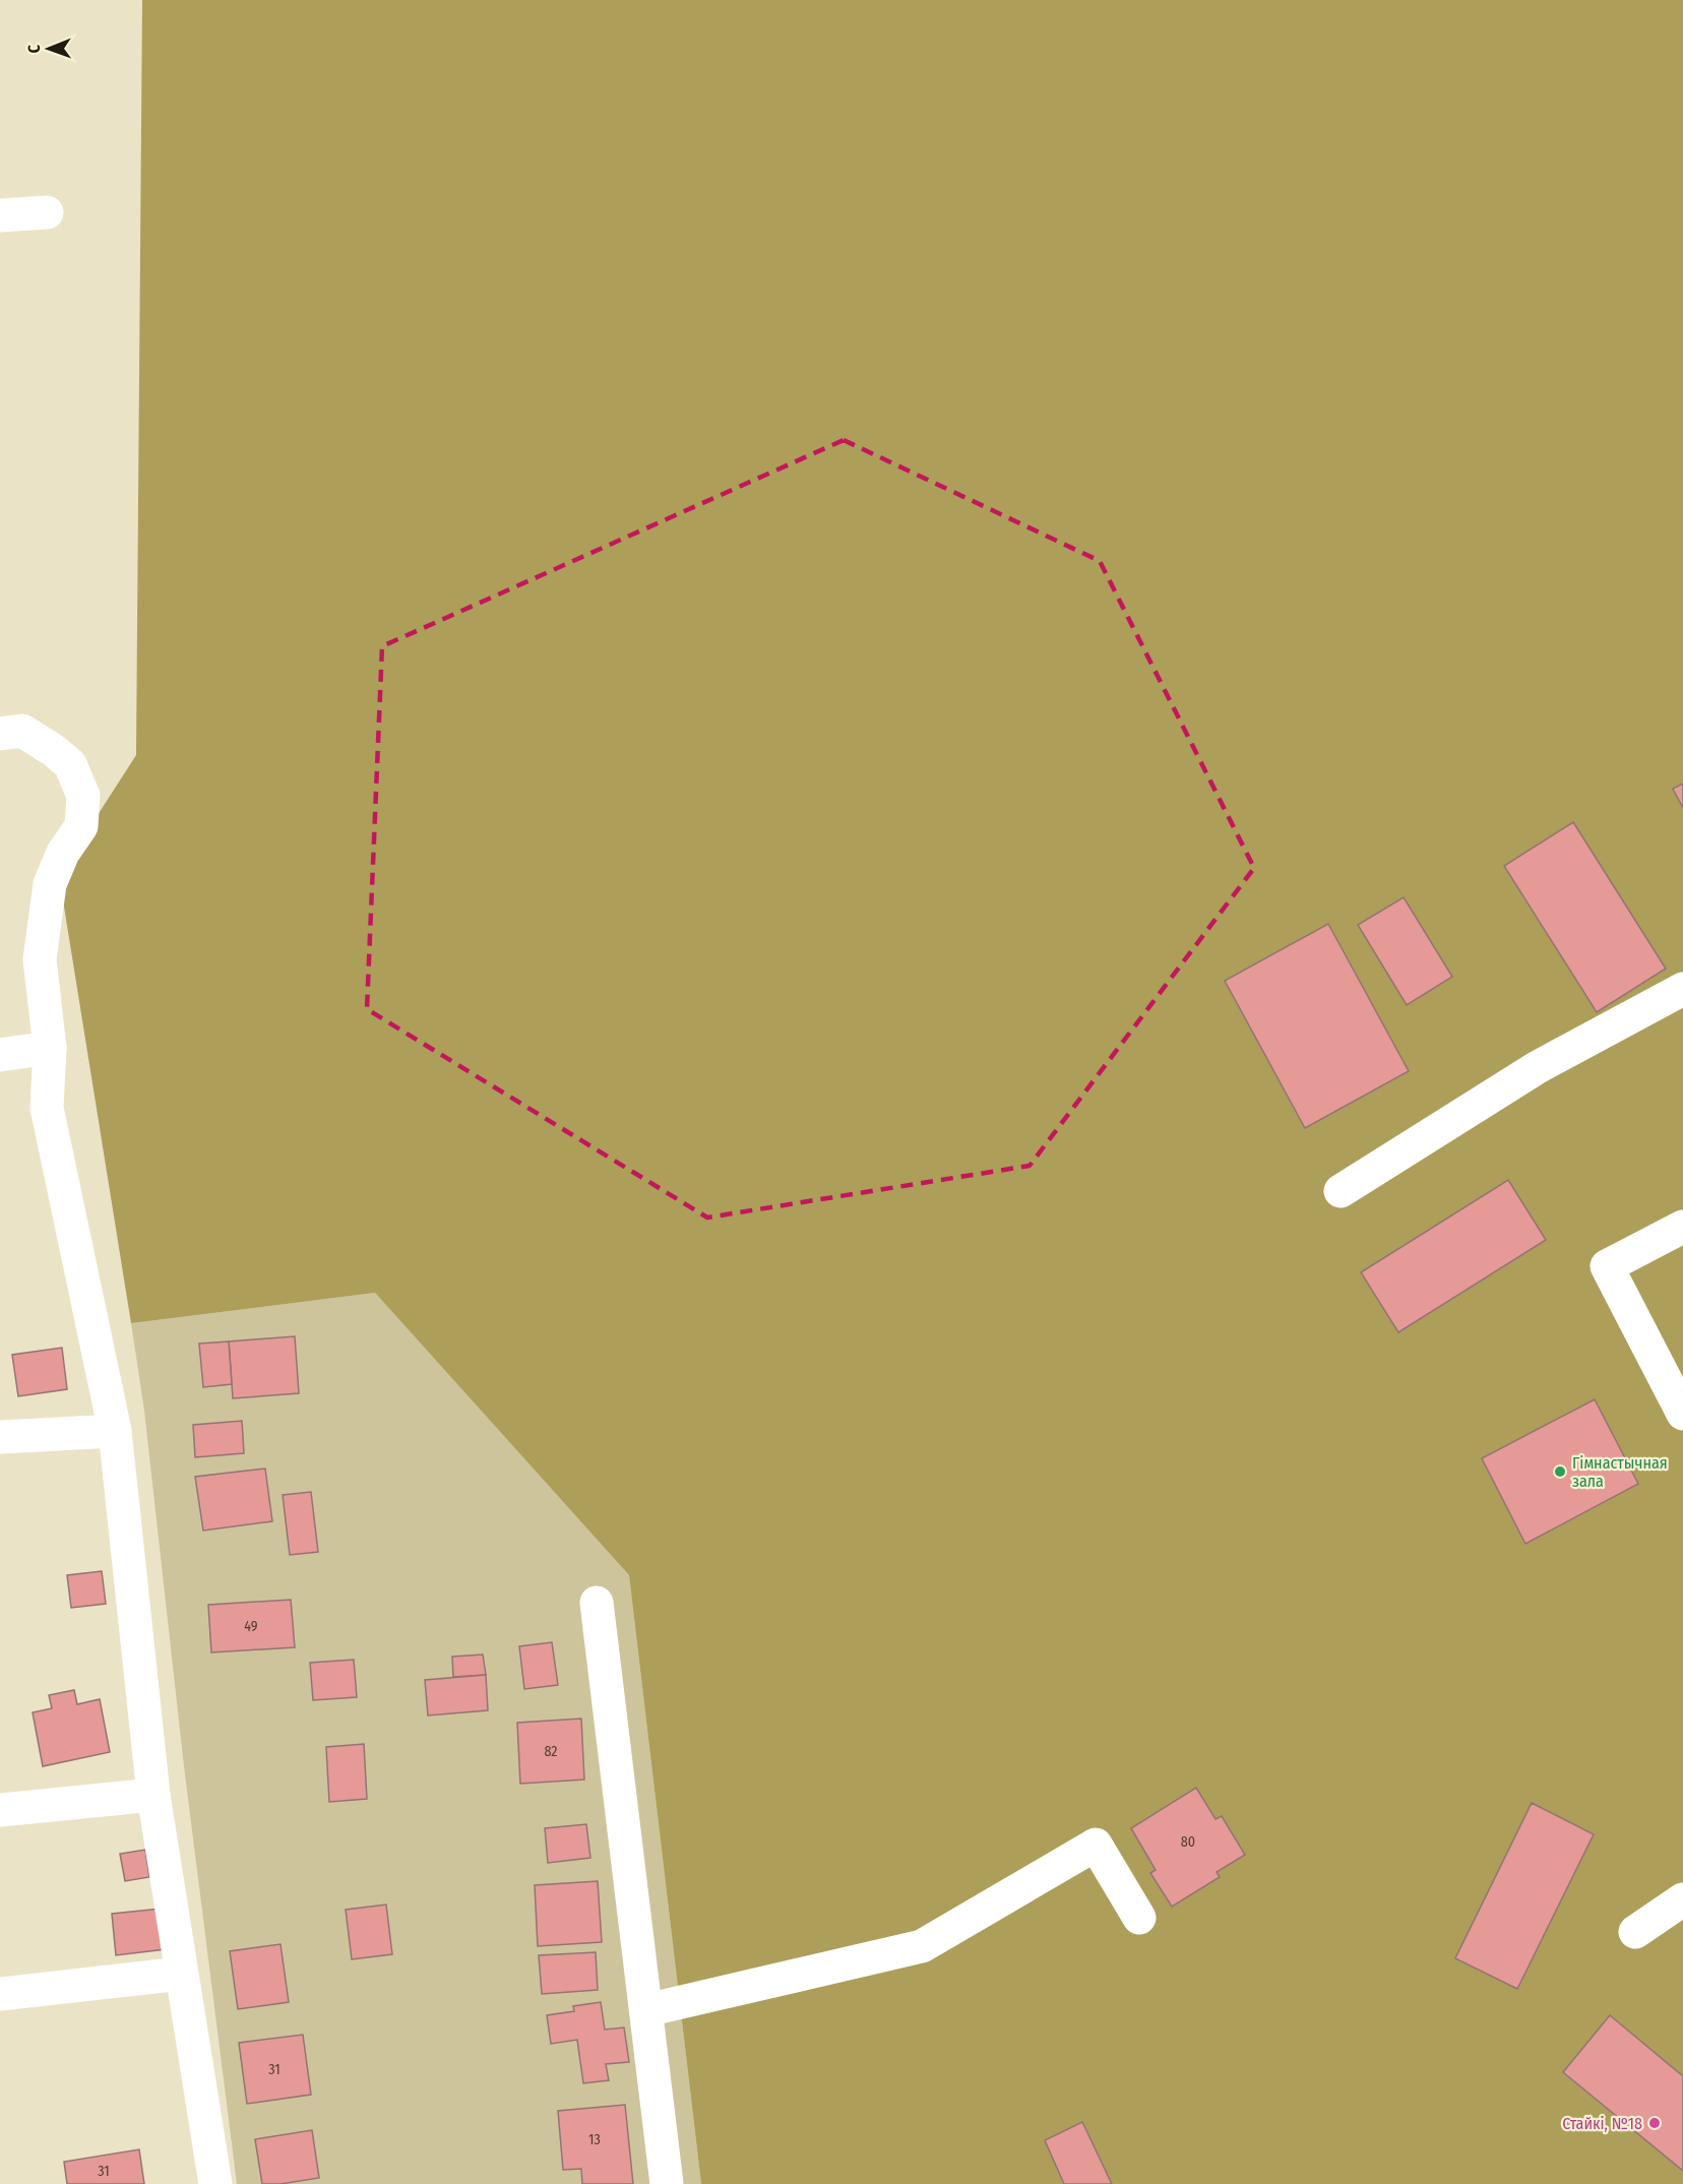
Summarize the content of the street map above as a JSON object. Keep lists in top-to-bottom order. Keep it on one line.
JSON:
{"places":["Гімнастычная зала","Стайкі, №18"],"house_numbers":["49","82","80","31","13","31"],"north":"left"}
